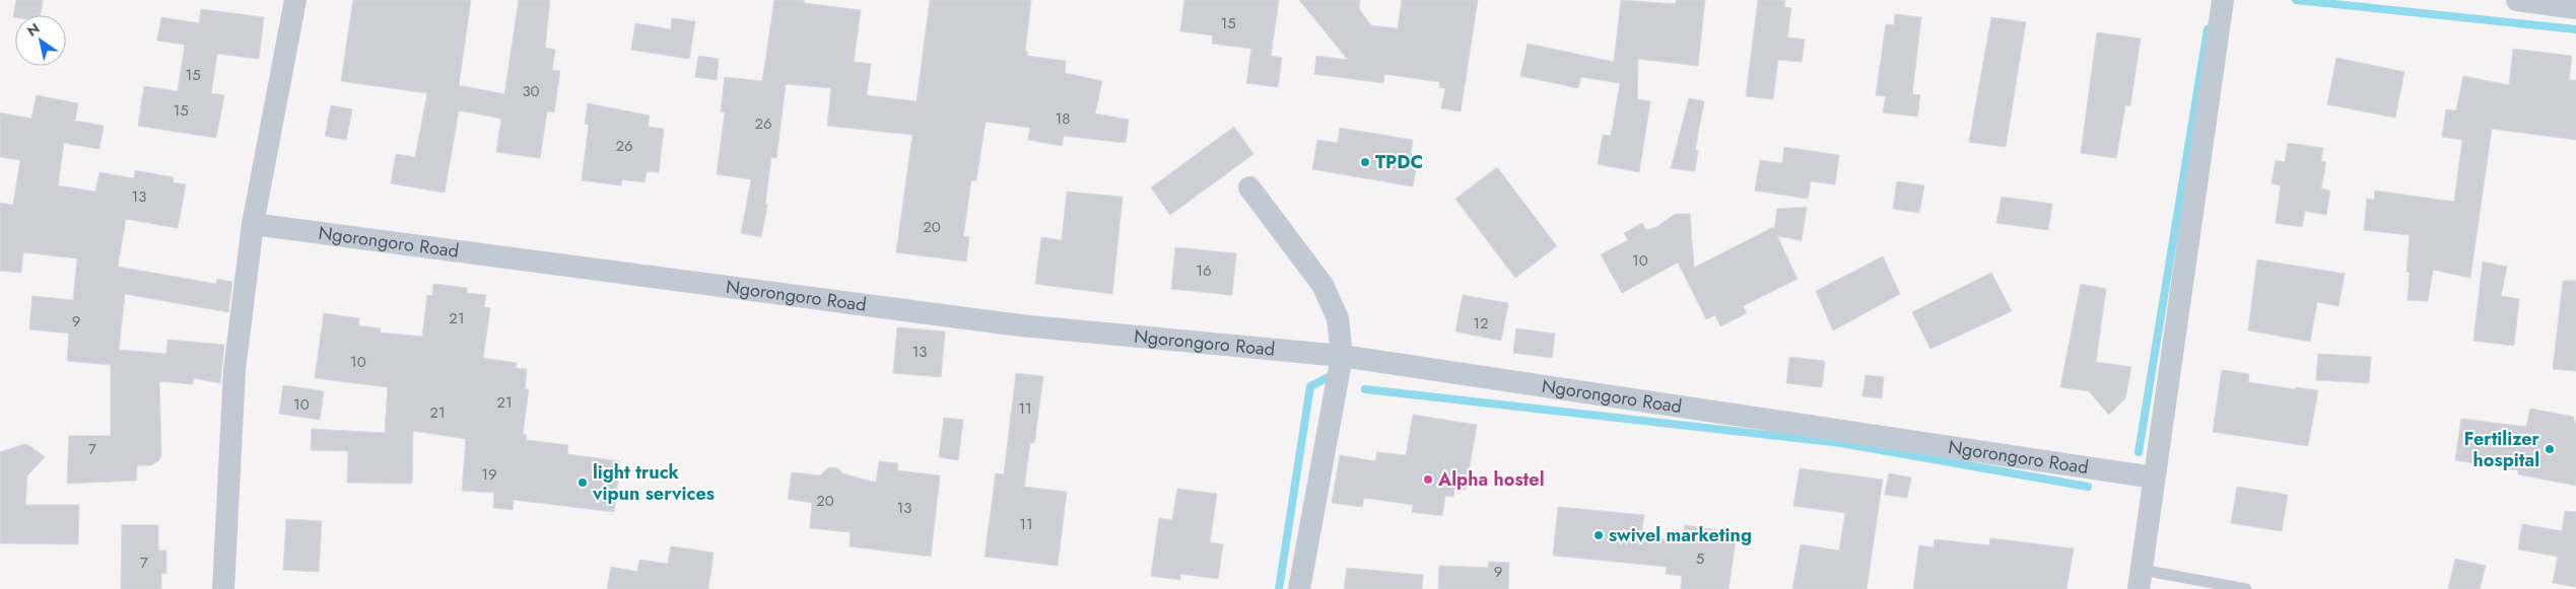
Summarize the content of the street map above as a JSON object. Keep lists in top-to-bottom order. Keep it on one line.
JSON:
{"streets":{"street":["Ngorongoro Road"]},"places":["TPDC","Fertilizer hospital","Alpha hostel","light truck vipun services","swivel marketing"],"house_numbers":["15","15","30","15","18","26","26","13","20","10","16","21","9","12","13","10","21","10","11","21","7","19","20","13","11","5","7","9"],"north":"top left"}
